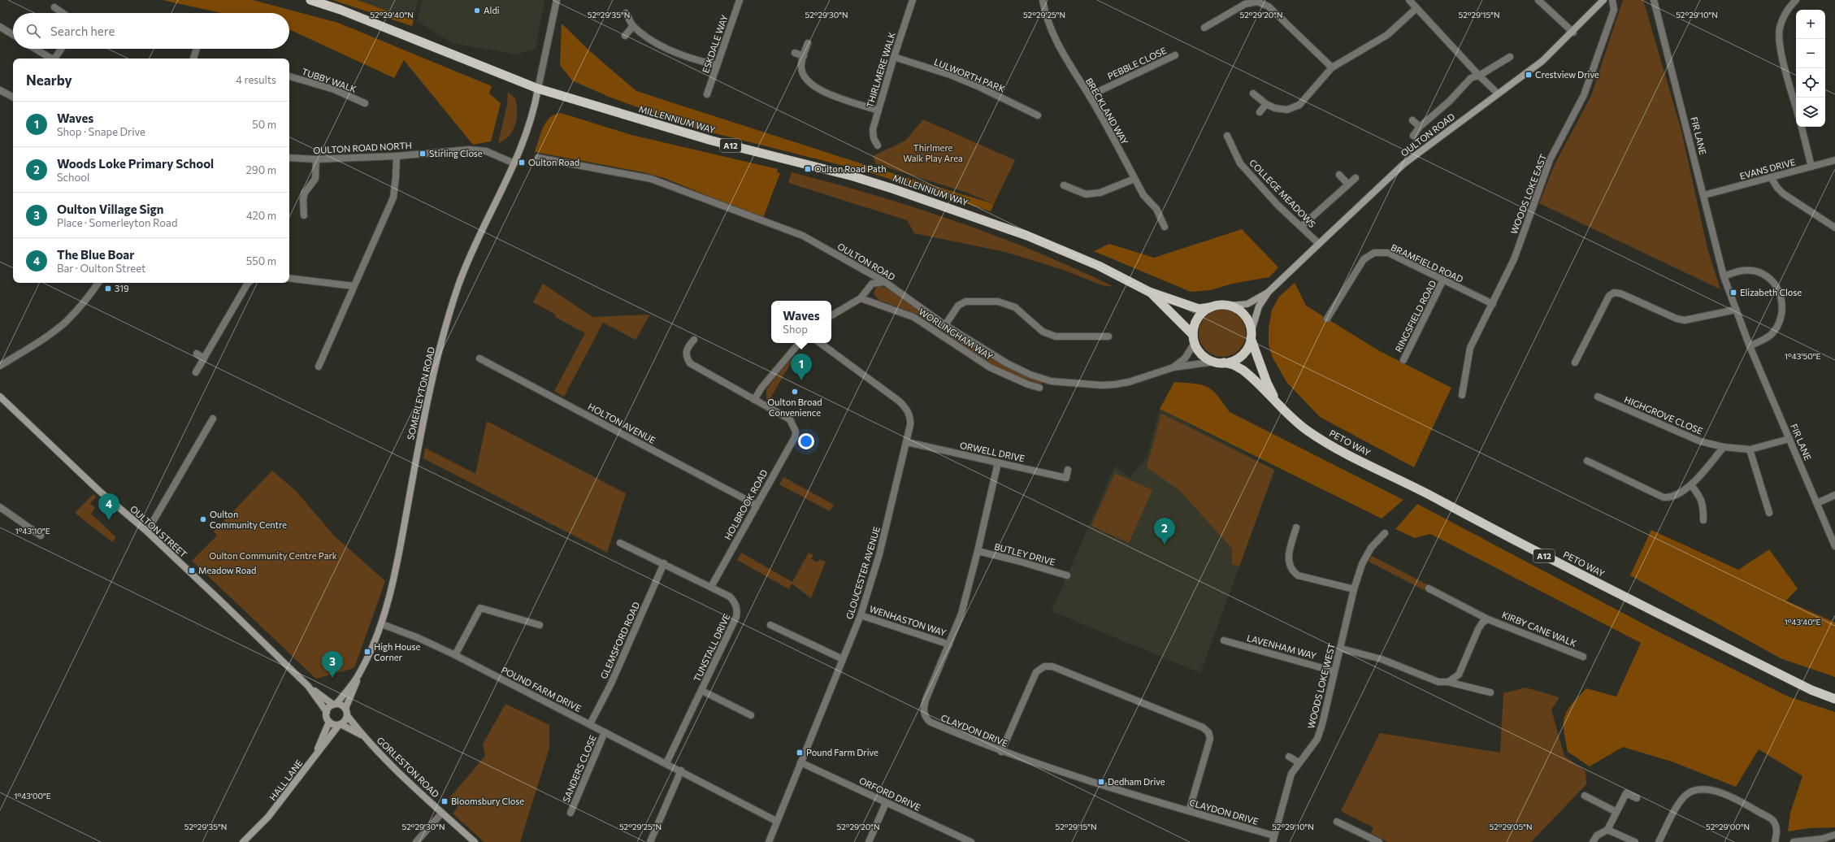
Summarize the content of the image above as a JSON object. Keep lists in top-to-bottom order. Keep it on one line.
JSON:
{"streets":{"highway":["MILLENNIUM WAY","A12","PETO WAY"],"main road":["OULTON ROAD","SOMERLEYTON ROAD","OULTON STREET","GORLESTON ROAD","HALL LANE"],"street":["ESKDALE WAY","PEBBLE CLOSE","THIRLMERE WALK","LULWORTH PARK","TUBBY WALK","BRECKLAND WAY","FIR LANE","OULTON ROAD NORTH","EVANS DRIVE","COLLEGE MEADOWS","WOODS LOKE EAST","BRAMFIELD ROAD","RINGSFIELD ROAD","WORLINGHAM WAY","HIGHGROVE CLOSE","HOLTON AVENUE","ORWELL DRIVE","HOLBROOK ROAD","BUTLEY DRIVE","GLOUCESTER AVENUE","WENHASTON WAY","KIRBY CANE WALK","GLEMSFORD ROAD","LAVENHAM WAY","TUNSTALL DRIVE","WOODS LOKE WEST","POUND FARM DRIVE","CLAYDON DRIVE","SANDERS CLOSE","ORFORD DRIVE"]},"crossings":[["PEBBLE CLOSE","BRECKLAND WAY"],["THIRLMERE WALK","LULWORTH PARK"],["MILLENNIUM WAY","OULTON ROAD"],["MILLENNIUM WAY","SOMERLEYTON ROAD"],["MILLENNIUM WAY","PETO WAY"],["OULTON ROAD","COLLEGE MEADOWS"],["OULTON ROAD","PETO WAY"],["FIR LANE","EVANS DRIVE"],["FIR LANE","HIGHGROVE CLOSE"],["OULTON ROAD NORTH","SOMERLEYTON ROAD"],["WOODS LOKE EAST","BRAMFIELD ROAD"],["BRAMFIELD ROAD","RINGSFIELD ROAD"],["SOMERLEYTON ROAD","OULTON STREET"],["SOMERLEYTON ROAD","POUND FARM DRIVE"],["SOMERLEYTON ROAD","GORLESTON ROAD"],["SOMERLEYTON ROAD","HALL LANE"],["HOLTON AVENUE","HOLBROOK ROAD"],["ORWELL DRIVE","GLOUCESTER AVENUE"],["ORWELL DRIVE","CLAYDON DRIVE"],["HOLBROOK ROAD","TUNSTALL DRIVE"],["OULTON STREET","GORLESTON ROAD"],["OULTON STREET","HALL LANE"],["BUTLEY DRIVE","CLAYDON DRIVE"],["GLOUCESTER AVENUE","WENHASTON WAY"],["GLOUCESTER AVENUE","POUND FARM DRIVE"],["GLOUCESTER AVENUE","ORFORD DRIVE"],["WENHASTON WAY","CLAYDON DRIVE"],["GLEMSFORD ROAD","TUNSTALL DRIVE"],["GLEMSFORD ROAD","POUND FARM DRIVE"],["LAVENHAM WAY","WOODS LOKE WEST"],["TUNSTALL DRIVE","POUND FARM DRIVE"],["WOODS LOKE WEST","CLAYDON DRIVE"],["POUND FARM DRIVE","SANDERS CLOSE"],["GORLESTON ROAD","HALL LANE"]],"parks":["Thirlmere Walk Play Area","Oulton Community Centre Park"],"places":{"other":["Aldi","Oulton Broad Convenience","Oulton Community Centre"],"transit":["Crestview Drive","Stirling Close","Oulton Road","Oulton Road Path","319","Elizabeth Close","Meadow Road","High House Corner","Pound Farm Drive","Dedham Drive","Bloomsbury Close"]},"page":{"map_buttons":["+","−"],"search":"Search here","heading":["Nearby","4 results"],"list":[{"mark":"1","name":"Waves","note":"Shop · Snape Drive","value":"50 m"},{"mark":"2","name":"Woods Loke Primary School","note":"School","value":"290 m"},{"mark":"3","name":"Oulton Village Sign","note":"Place · Somerleyton Road","value":"420 m"},{"mark":"4","name":"The Blue Boar","note":"Bar · Oulton Street","value":"550 m"}],"popup":["Waves","Shop"],"pins":["1","4","2","3"]},"coordinates":["52°29'40\"N","52°29'35\"N","52°29'30\"N","52°29'25\"N","52°29'20\"N","52°29'15\"N","52°29'10\"N","1°43'50\"E","1°43'10\"E","1°43'40\"E","1°43'00\"E","52°29'05\"N","52°29'00\"N"]}
